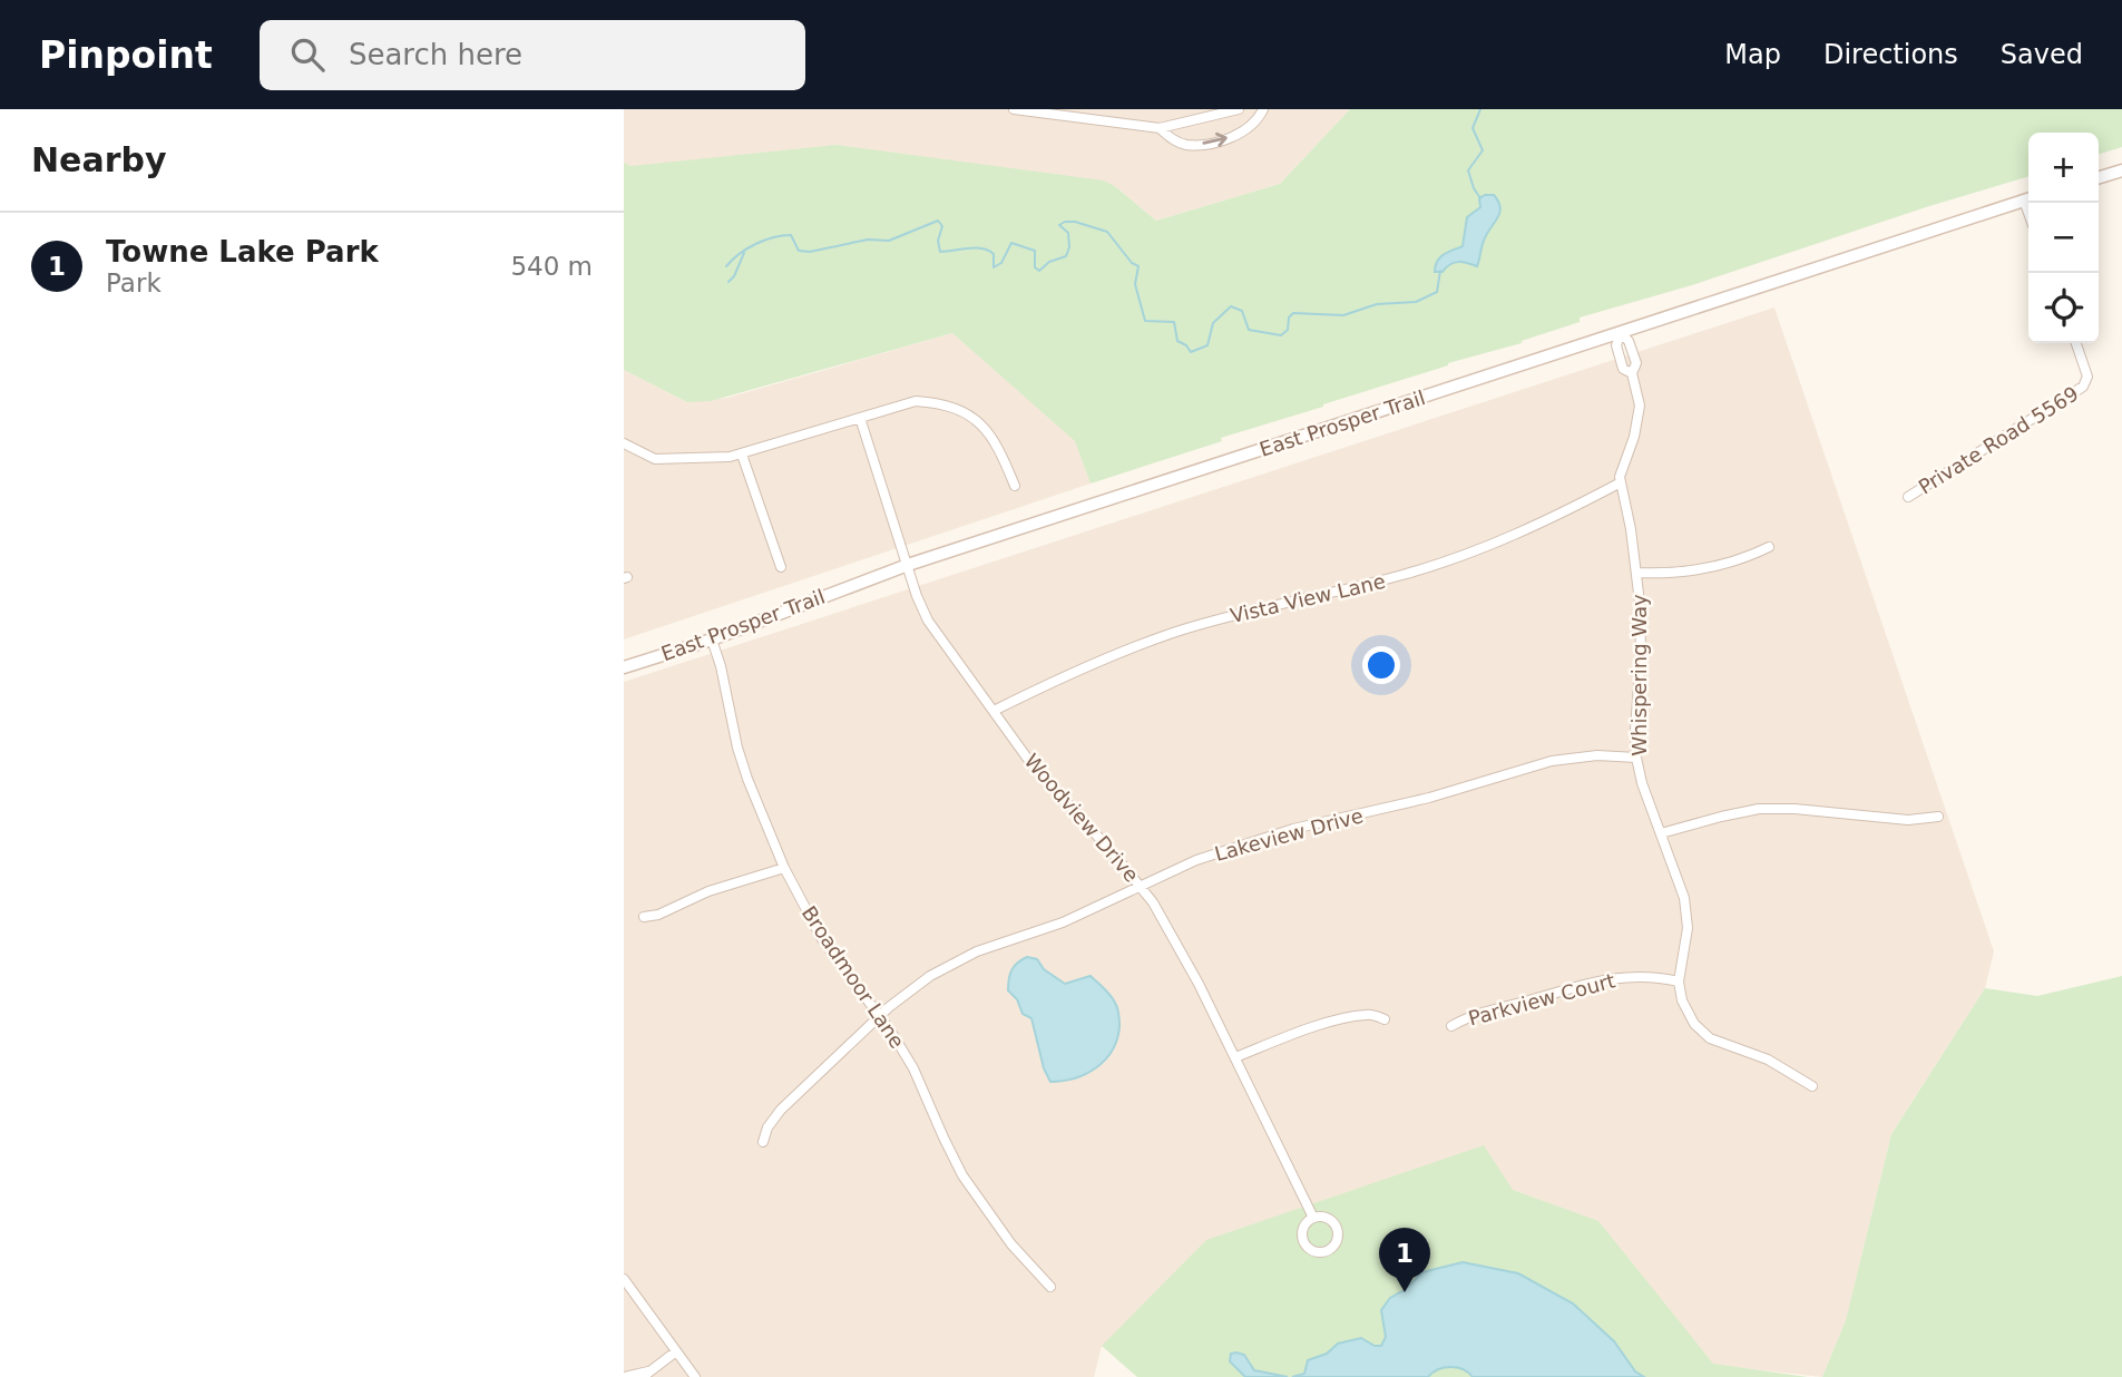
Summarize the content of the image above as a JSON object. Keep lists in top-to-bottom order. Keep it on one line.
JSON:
{"streets":{"main road":["East Prosper Trail"],"street":["Private Road 5569","Vista View Lane","Whispering Way","Woodview Drive","Lakeview Drive","Broadmoor Lane","Parkview Court"]},"crossings":[["East Prosper Trail","Whispering Way"],["East Prosper Trail","Woodview Drive"],["East Prosper Trail","Broadmoor Lane"],["Vista View Lane","Whispering Way"],["Vista View Lane","Woodview Drive"],["Whispering Way","Lakeview Drive"],["Whispering Way","Parkview Court"],["Woodview Drive","Lakeview Drive"],["Lakeview Drive","Broadmoor Lane"]],"page":{"header":"Pinpoint","search":"Search here","nav":["Map","Directions","Saved"],"heading":"Nearby","map_buttons":["+","−"],"list":[{"mark":"1","name":"Towne Lake Park","note":"Park","value":"540 m"}],"pins":"1"}}
